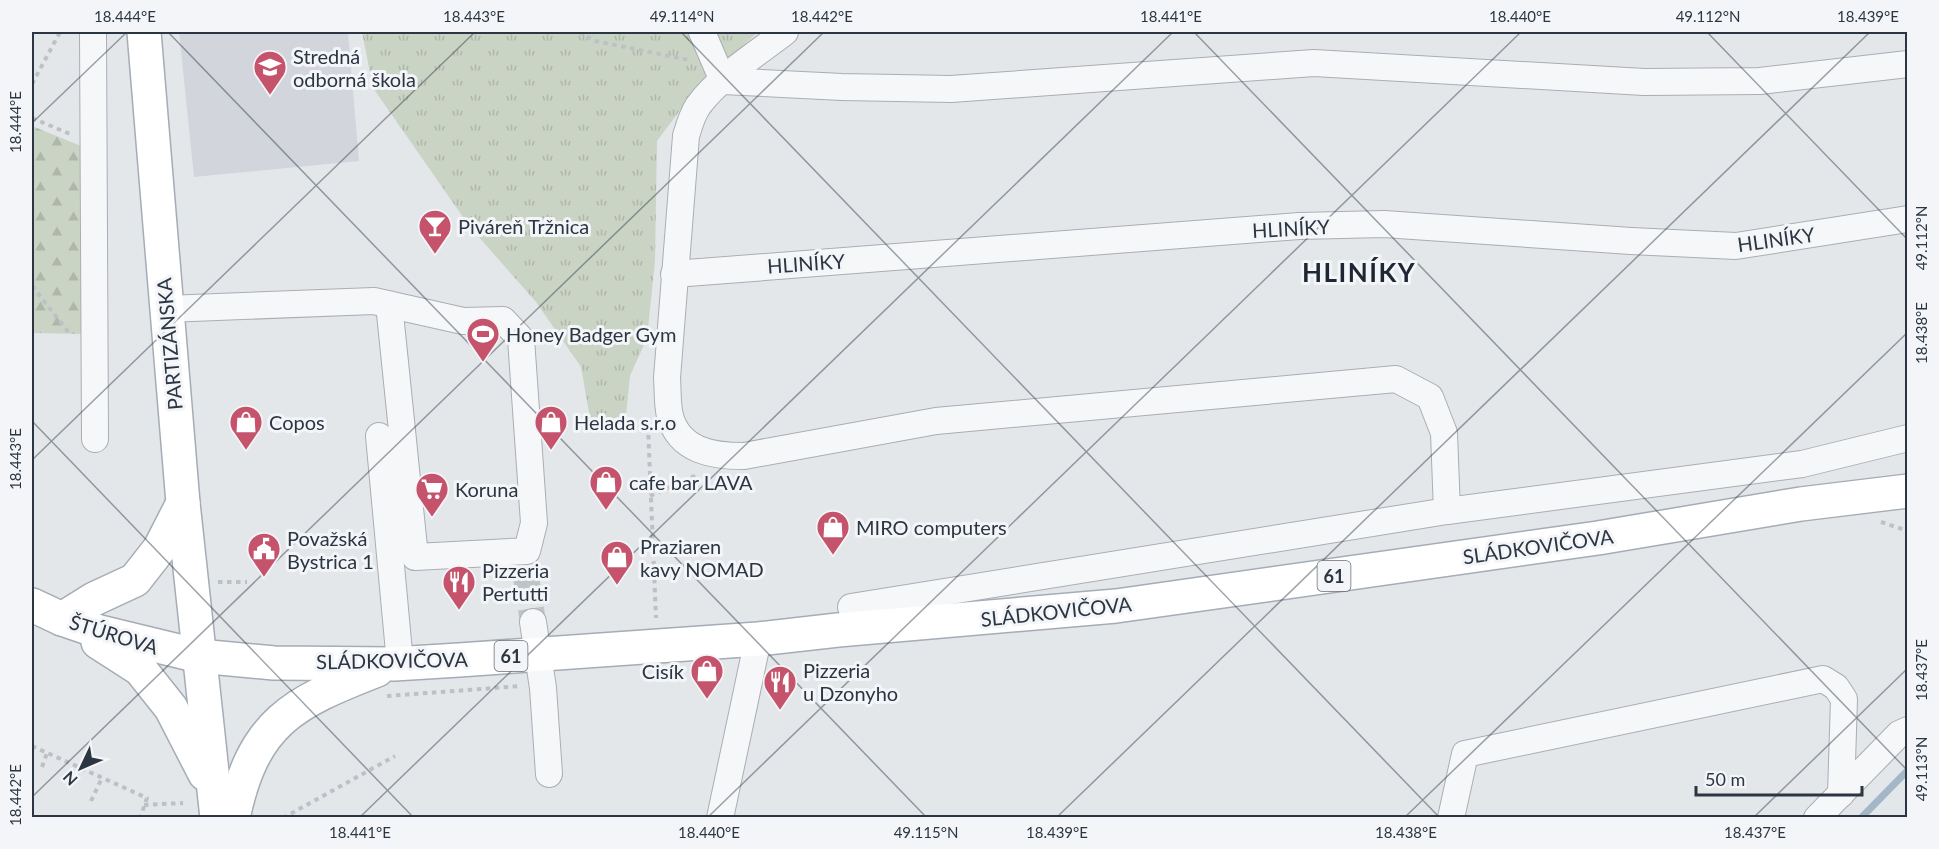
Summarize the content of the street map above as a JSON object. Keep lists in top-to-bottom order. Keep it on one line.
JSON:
{"streets":{"main road":["PARTIZÁNSKA","SLÁDKOVIČOVA","61","ŠTÚROVA"],"street":["HLINÍKY"]},"crossings":[["PARTIZÁNSKA","SLÁDKOVIČOVA"],["PARTIZÁNSKA","ŠTÚROVA"],["SLÁDKOVIČOVA","ŠTÚROVA"]],"districts":["HLINÍKY"],"places":{"school or university":["Stredná odborná škola"],"bar":["Piváreň Tržnica"],"sports":["Honey Badger Gym"],"shop":["Copos","Helada s.r.o","cafe bar LAVA","MIRO computers","Praziaren kavy NOMAD","Cisík"],"supermarket":["Koruna"],"public building":["Považská Bystrica 1"],"restaurant":["Pizzeria Pertutti","Pizzeria u Dzonyho"]},"scale_bar":"50 m","north":"bottom left","coordinates":["18.444°E","18.443°E","49.114°N","18.442°E","18.441°E","18.440°E","49.112°N","18.439°E","18.438°E","18.437°E","49.113°N","49.115°N"]}
